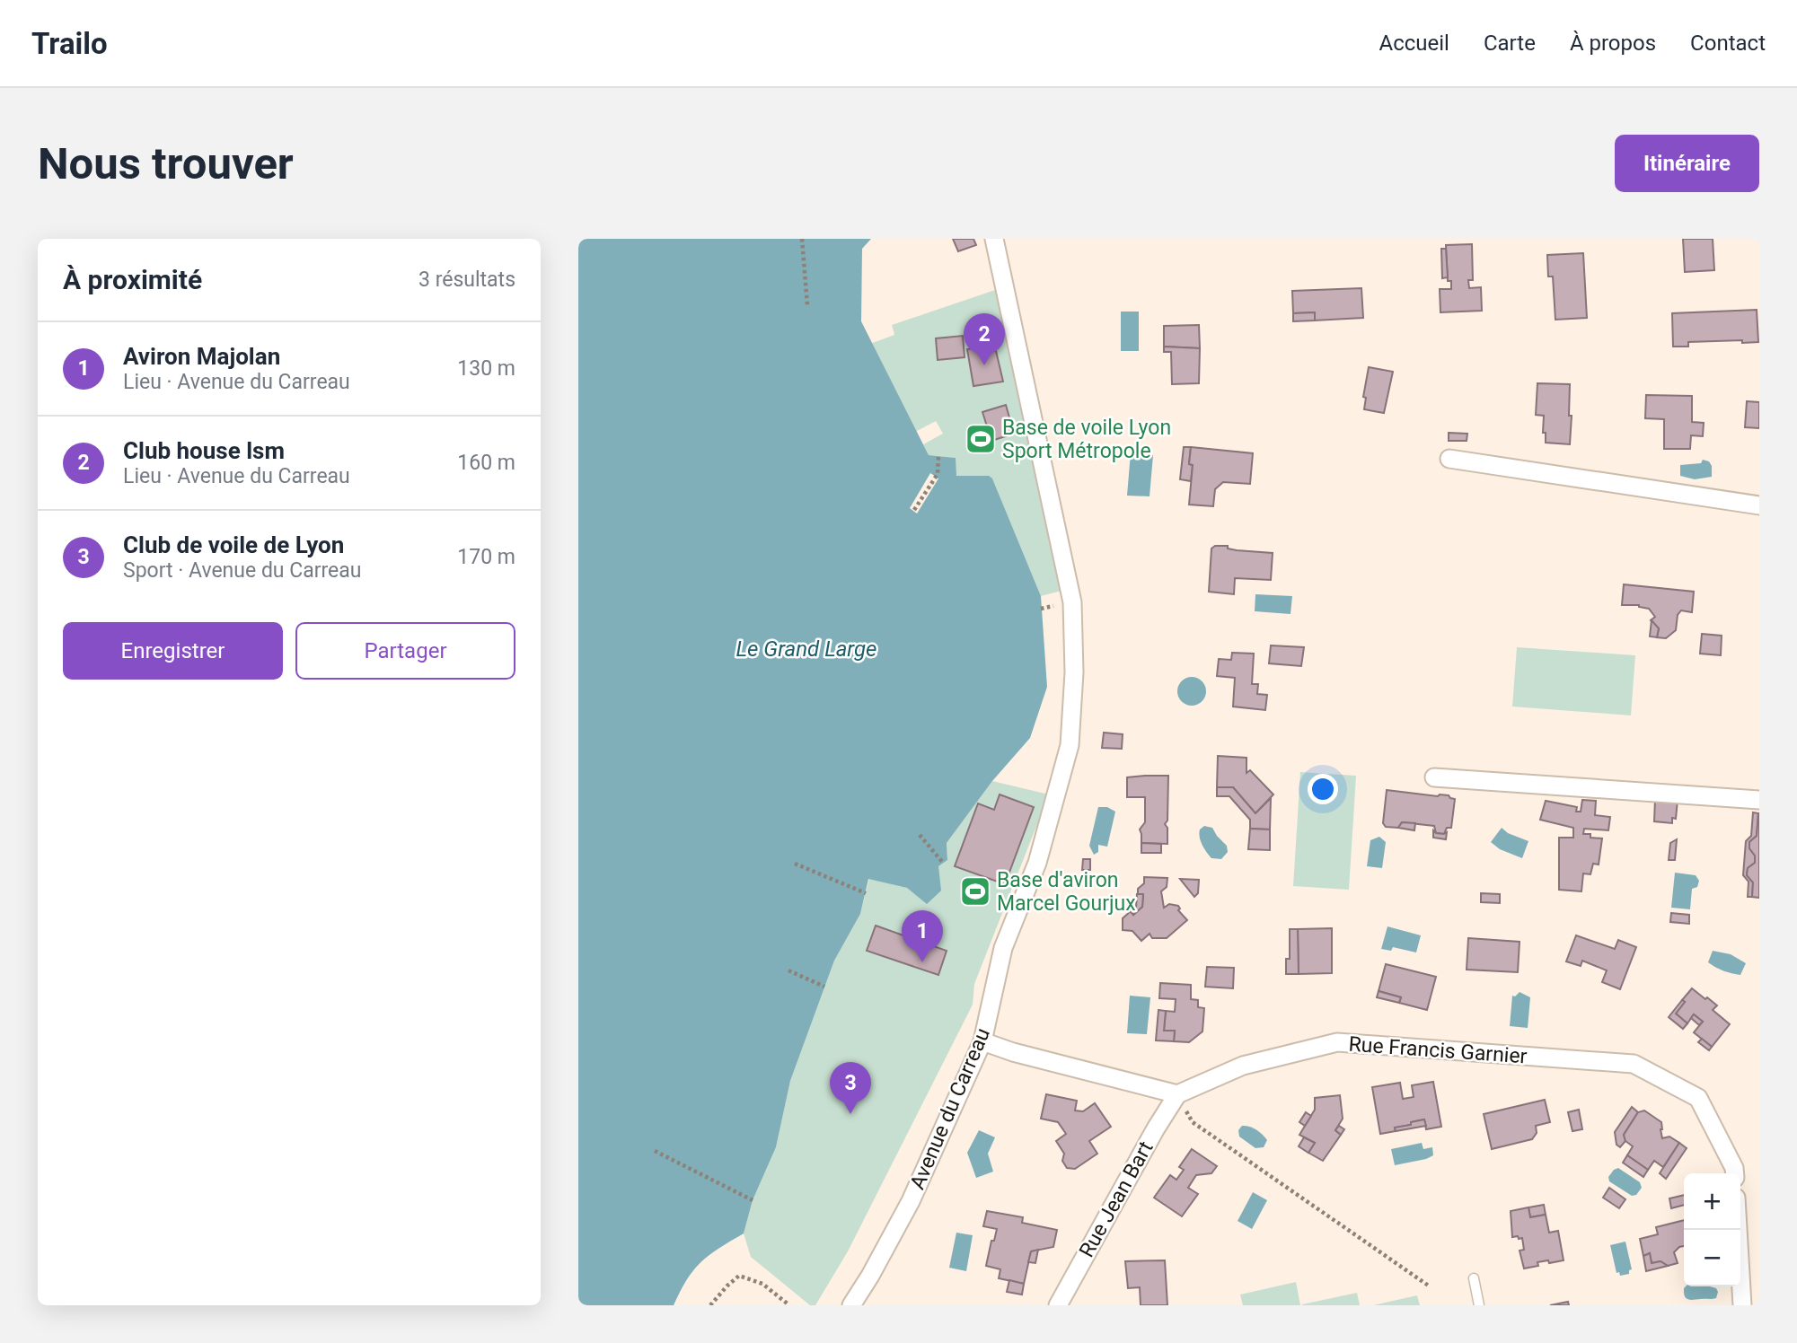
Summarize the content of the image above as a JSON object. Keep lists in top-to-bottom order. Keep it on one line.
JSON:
{"streets":{"street":["Rue Francis Garnier","Avenue du Carreau","Rue Jean Bart"]},"crossings":[["Rue Francis Garnier","Rue Jean Bart"]],"water":["Le Grand Large"],"places":{"sports":["Base de voile Lyon Sport Métropole","Base d'aviron Marcel Gourjux"]},"page":{"header":"Trailo","nav":["Accueil","Carte","À propos","Contact"],"buttons":["Itinéraire",["Enregistrer","Partager"]],"title":"Nous trouver","heading":["À proximité","3 résultats"],"pins":["2","1","3"],"list":[{"mark":"1","name":"Aviron Majolan","note":"Lieu · Avenue du Carreau","value":"130 m"},{"mark":"2","name":"Club house lsm","note":"Lieu · Avenue du Carreau","value":"160 m"},{"mark":"3","name":"Club de voile de Lyon","note":"Sport · Avenue du Carreau","value":"170 m"}],"map_buttons":["+","−"]}}
